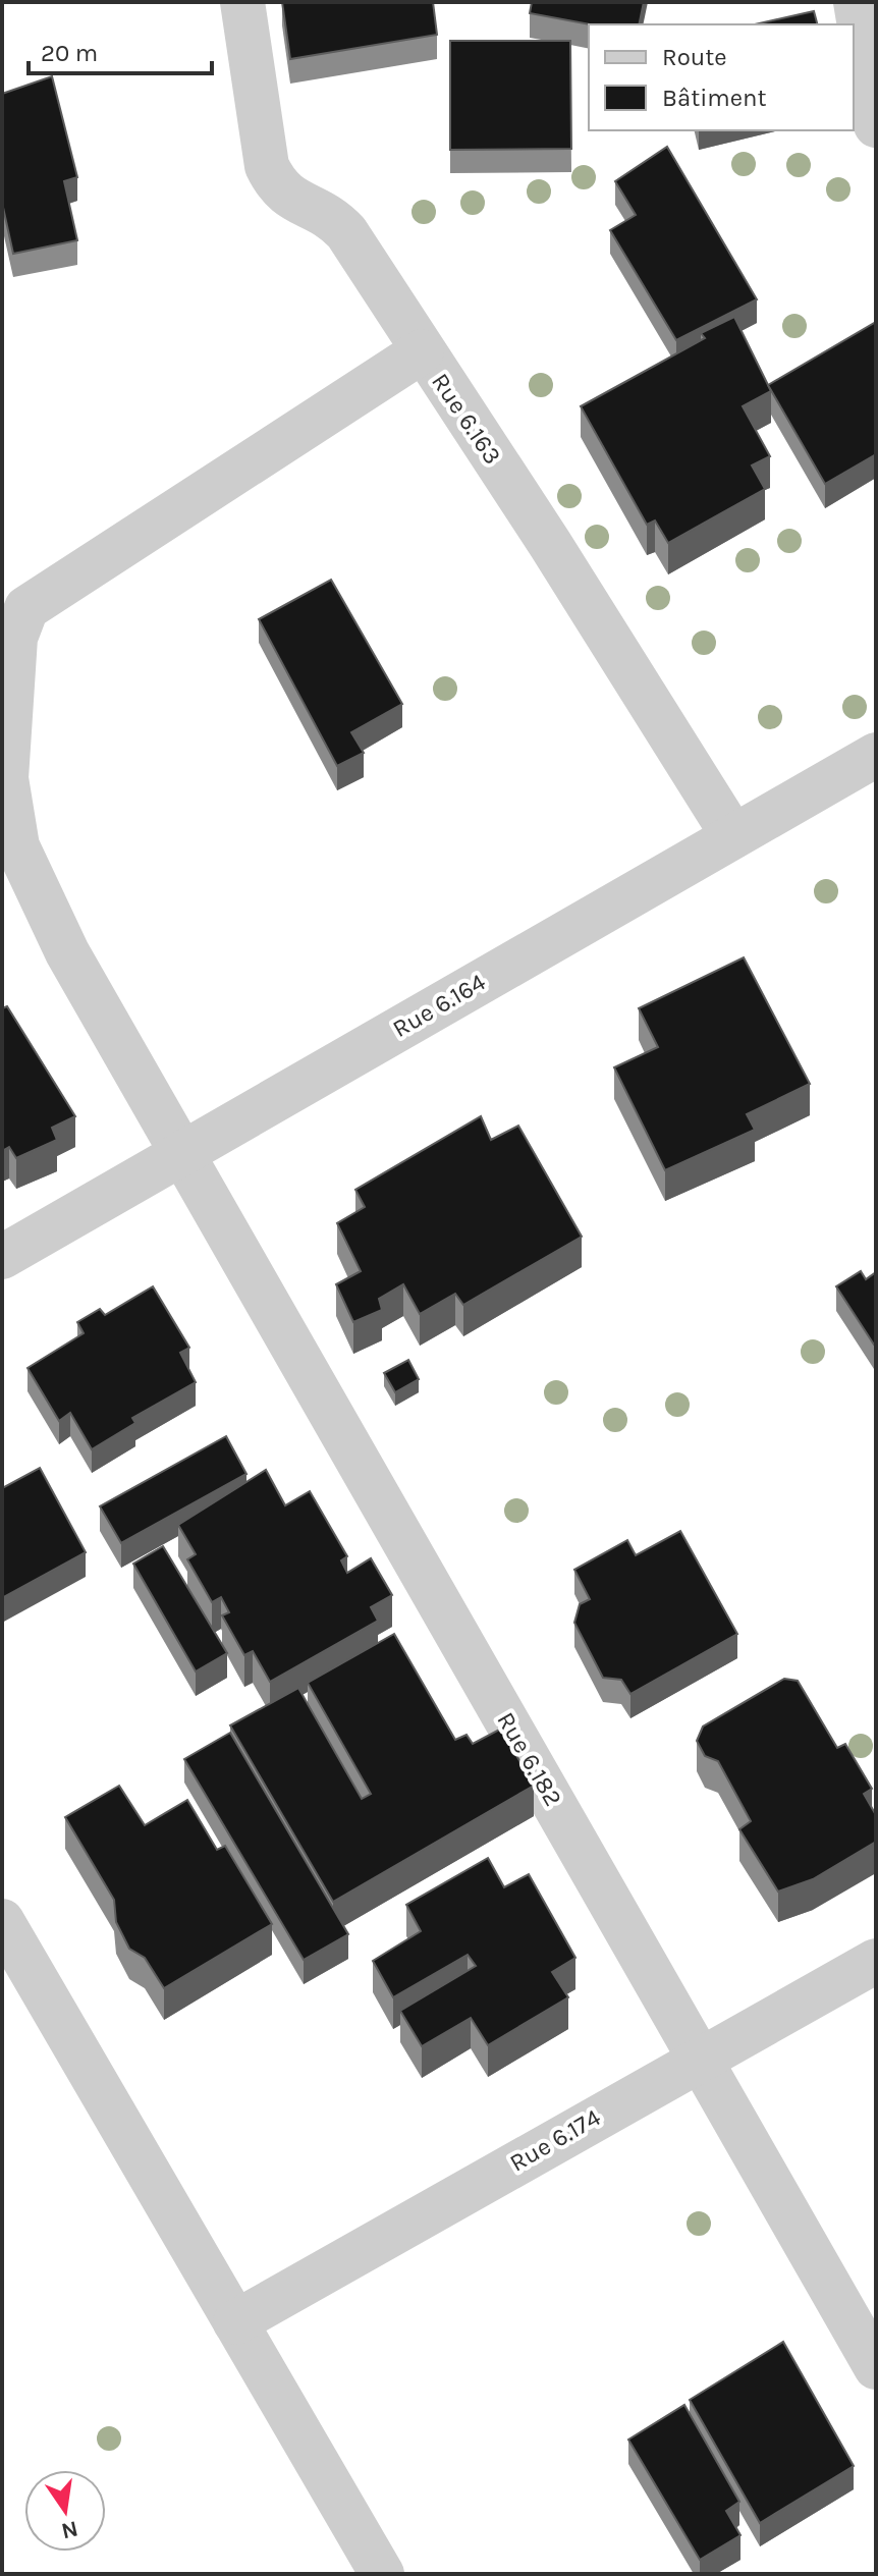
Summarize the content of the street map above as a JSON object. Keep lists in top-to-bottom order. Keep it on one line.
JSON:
{"streets":{"street":["Rue 6.163","Rue 6.164","Rue 6.182","Rue 6.174"]},"crossings":[["Rue 6.163","Rue 6.164"],["Rue 6.163","Rue 6.182"],["Rue 6.164","Rue 6.182"],["Rue 6.182","Rue 6.174"]],"legend":["Route","Bâtiment"],"scale_bar":"20 m","north":"bottom"}
